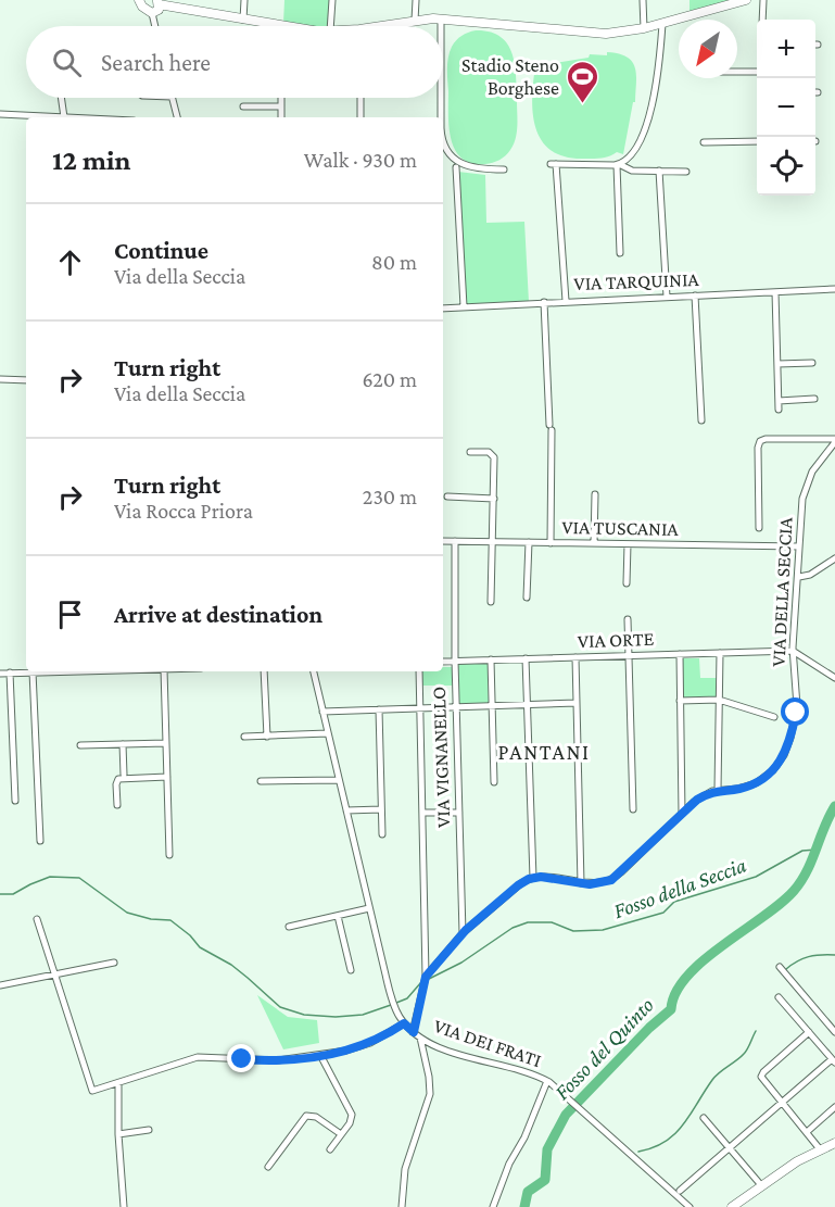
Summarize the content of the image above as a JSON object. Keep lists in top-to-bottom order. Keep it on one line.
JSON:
{"streets":{"street":["VIA TARQUINIA","VIA TUSCANIA","VIA DELLA SECCIA","VIA ORTE","VIA VIGNANELLO","VIA DEI FRATI"]},"crossings":[["VIA TUSCANIA","VIA DELLA SECCIA"],["VIA TUSCANIA","VIA VIGNANELLO"],["VIA DELLA SECCIA","VIA ORTE"],["VIA ORTE","VIA VIGNANELLO"]],"districts":["PANTANI"],"water":["Fosso della Seccia","Fosso del Quinto"],"places":{"sports":["Stadio Steno Borghese"]},"north":"bottom left","page":{"map_buttons":["+","−"],"search":"Search here","heading":["12 min","Walk · 930 m"],"list":[["Continue","Via della Seccia","80 m"],["Turn right","Via della Seccia","620 m"],["Turn right","Via Rocca Priora","230 m"],"Arrive at destination"]}}
